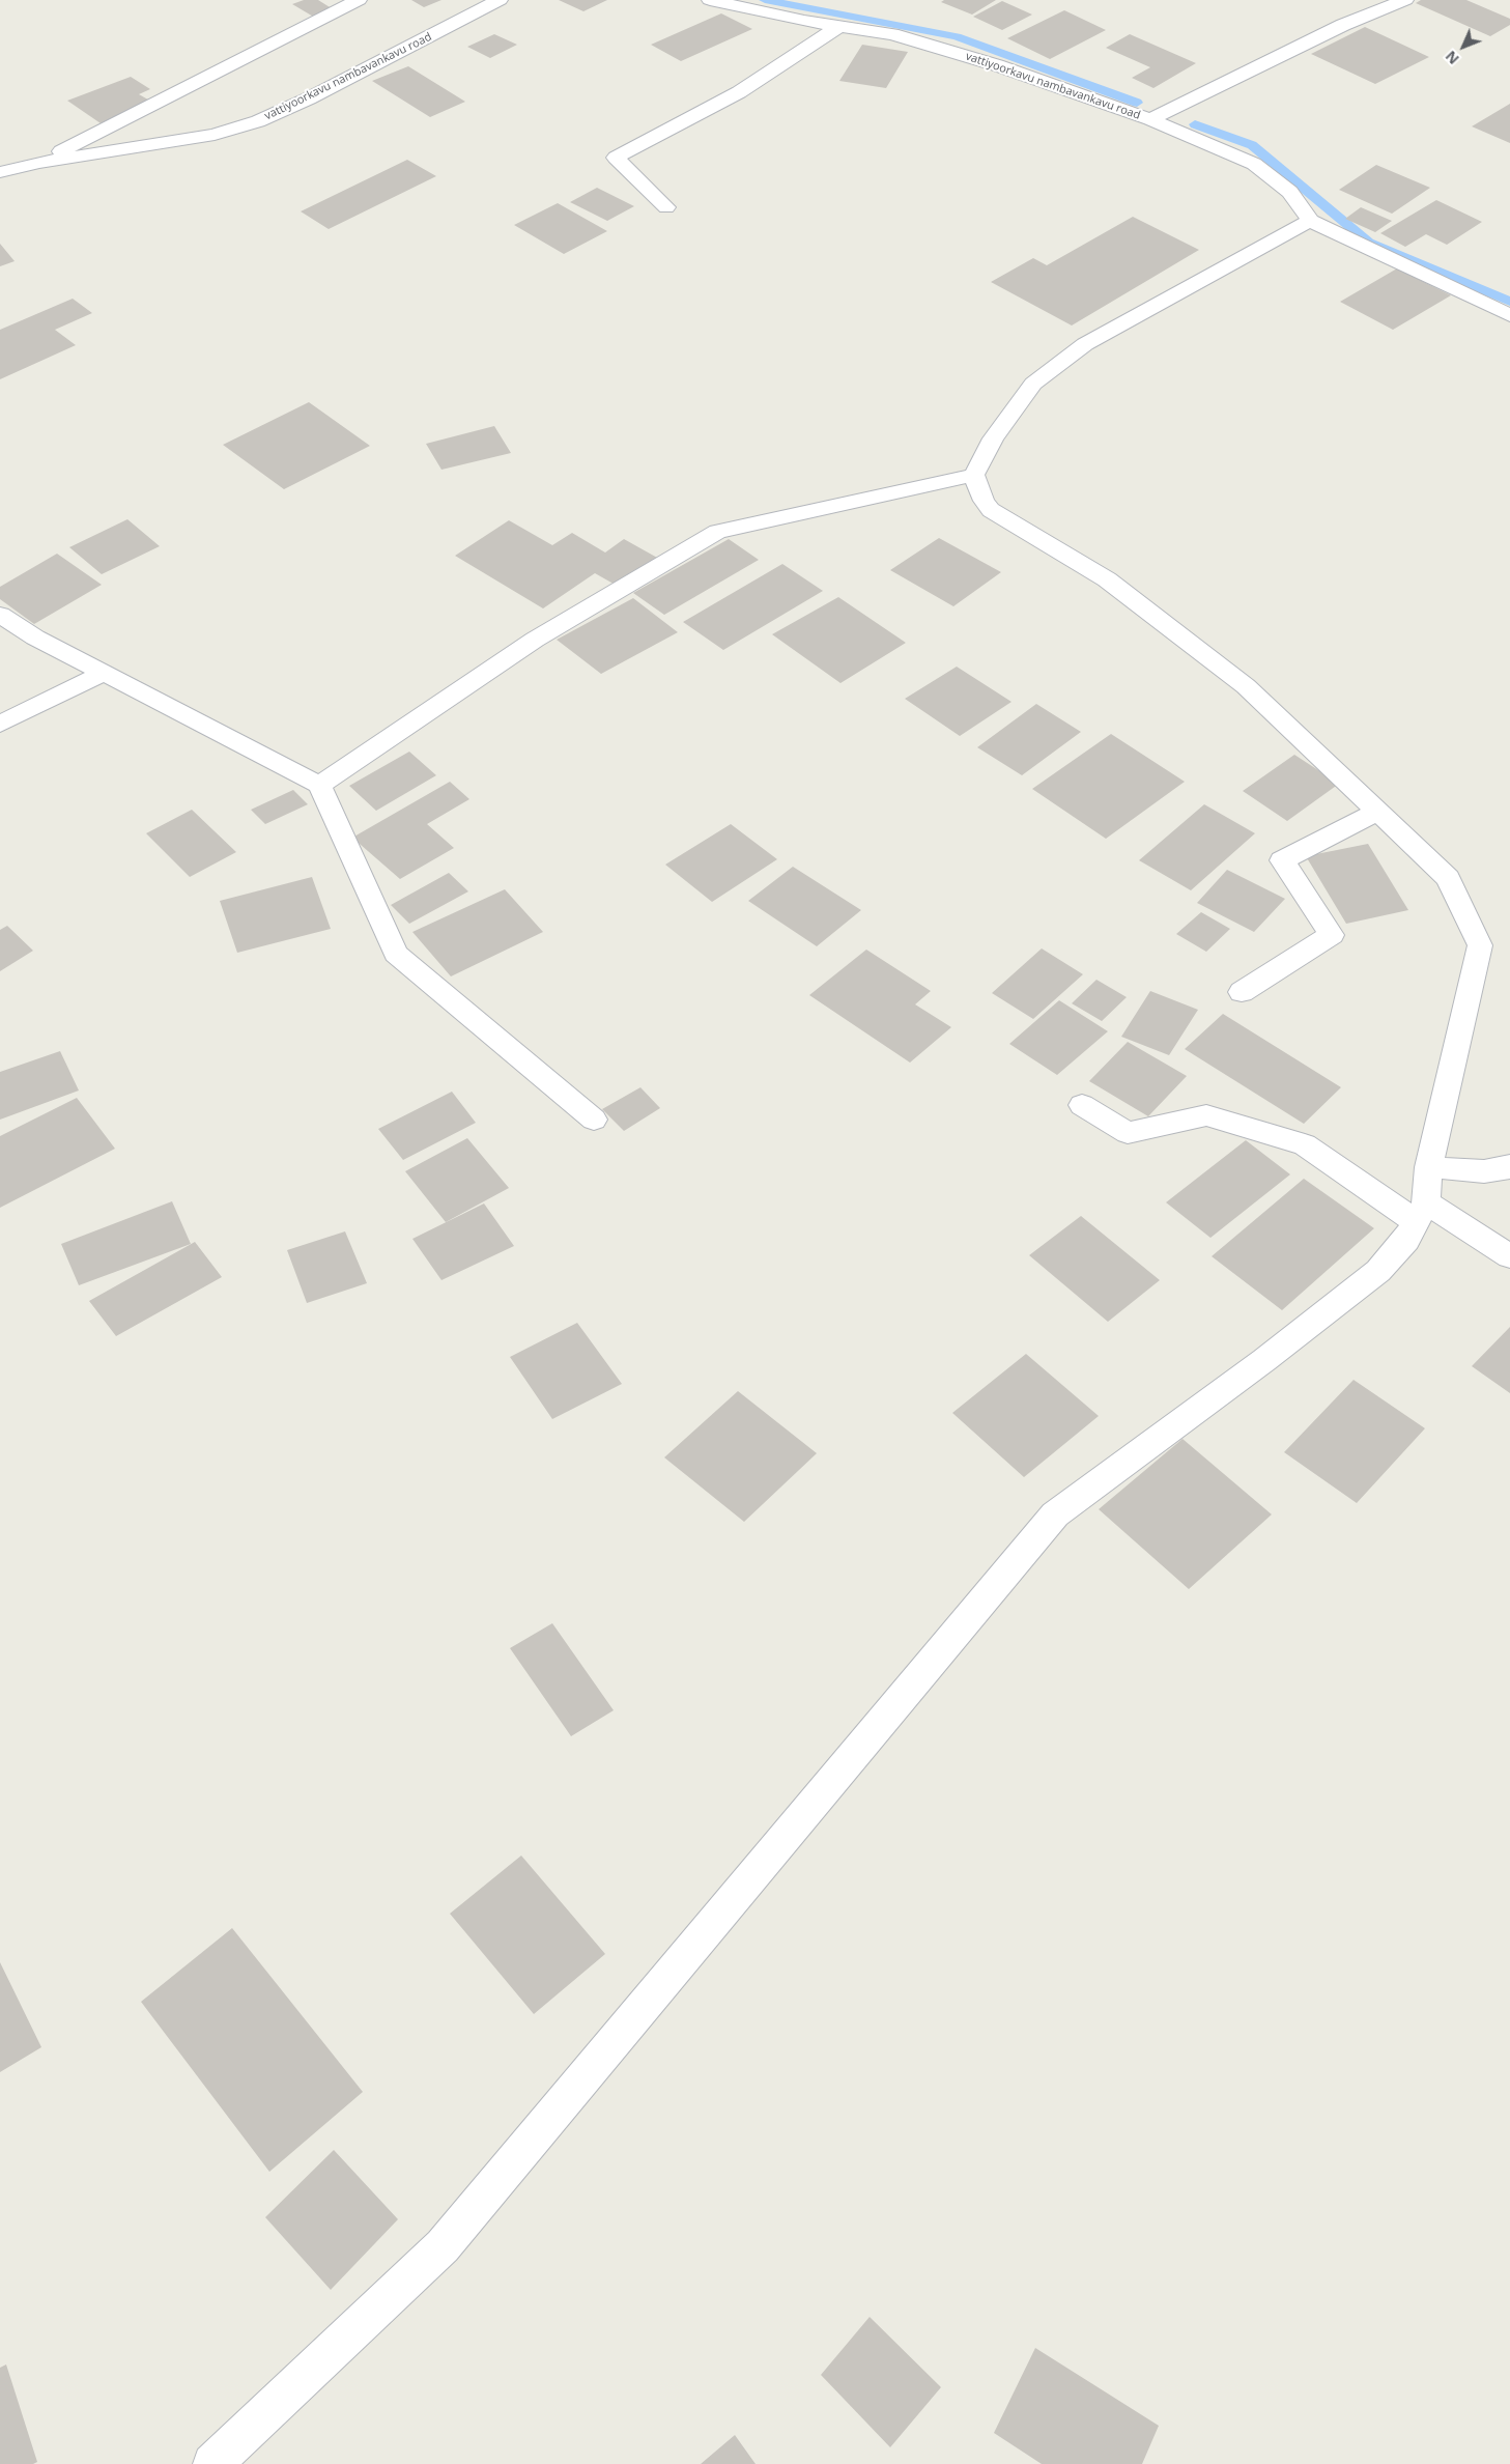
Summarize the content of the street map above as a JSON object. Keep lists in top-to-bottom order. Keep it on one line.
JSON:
{"streets":{"street":["vattiyoorkavu nambavankavu road"]},"north":"bottom left"}
